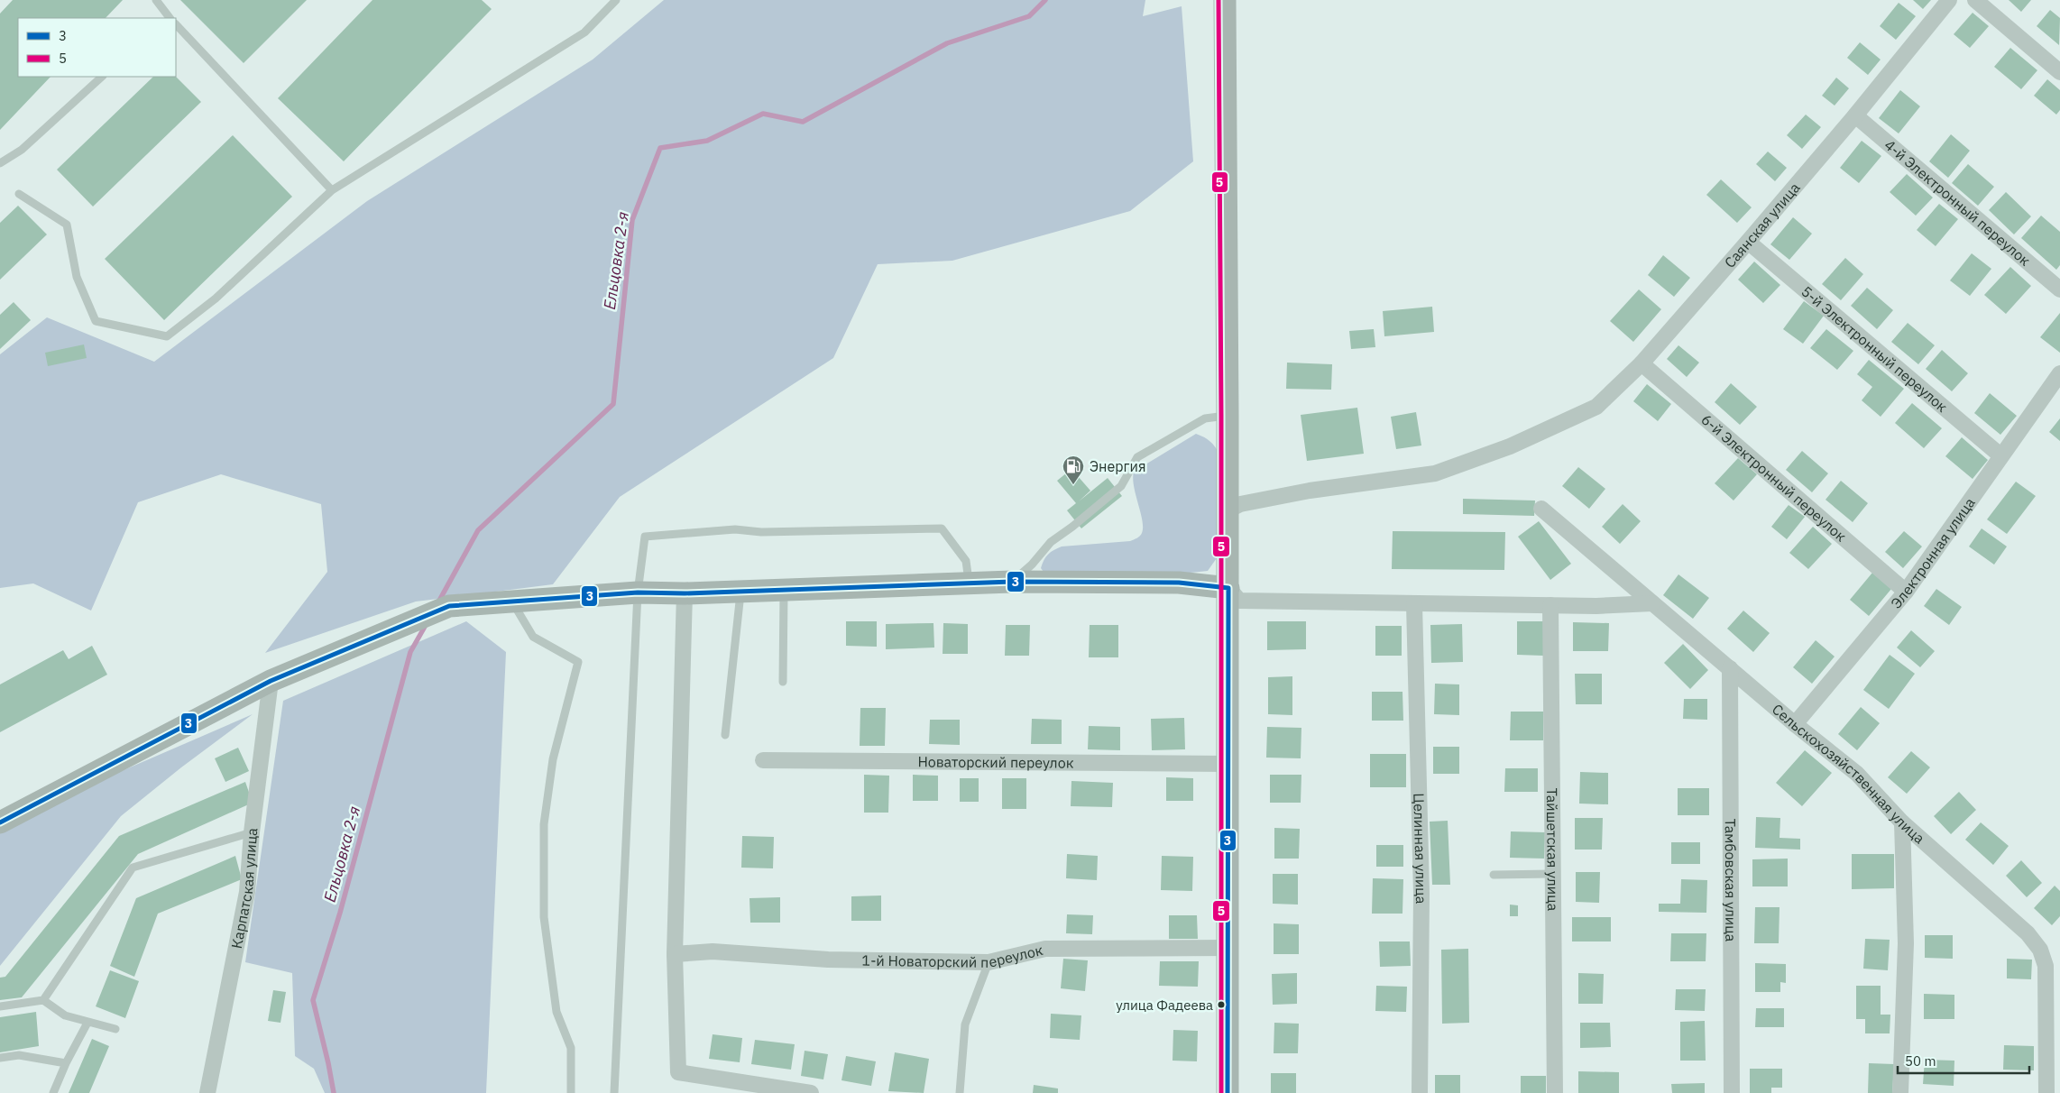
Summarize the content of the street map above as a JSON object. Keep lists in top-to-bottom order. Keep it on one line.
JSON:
{"streets":{"street":["4-й Электронный переулок","Саянская улица","5-й Электронный переулок","6-й Электронный переулок","Электронная улица","Новаторский переулок","Сельскохозяйственная улица","Целинная улица","Тайшетская улица","Тамбовская улица","Карпатская улица","1-й Новаторский переулок"]},"crossings":[["4-й Электронный переулок","Саянская улица"],["Саянская улица","5-й Электронный переулок"],["Саянская улица","6-й Электронный переулок"],["5-й Электронный переулок","Электронная улица"],["6-й Электронный переулок","Электронная улица"],["Электронная улица","Сельскохозяйственная улица"],["Сельскохозяйственная улица","Тамбовская улица"]],"water":["Ельцовка 2-я"],"places":{"fuel station":["Энергия"],"other":["улица Фадеева"]},"lines":["transit line 5","transit line 3"],"legend":["3","5"],"scale_bar":"50 m"}
